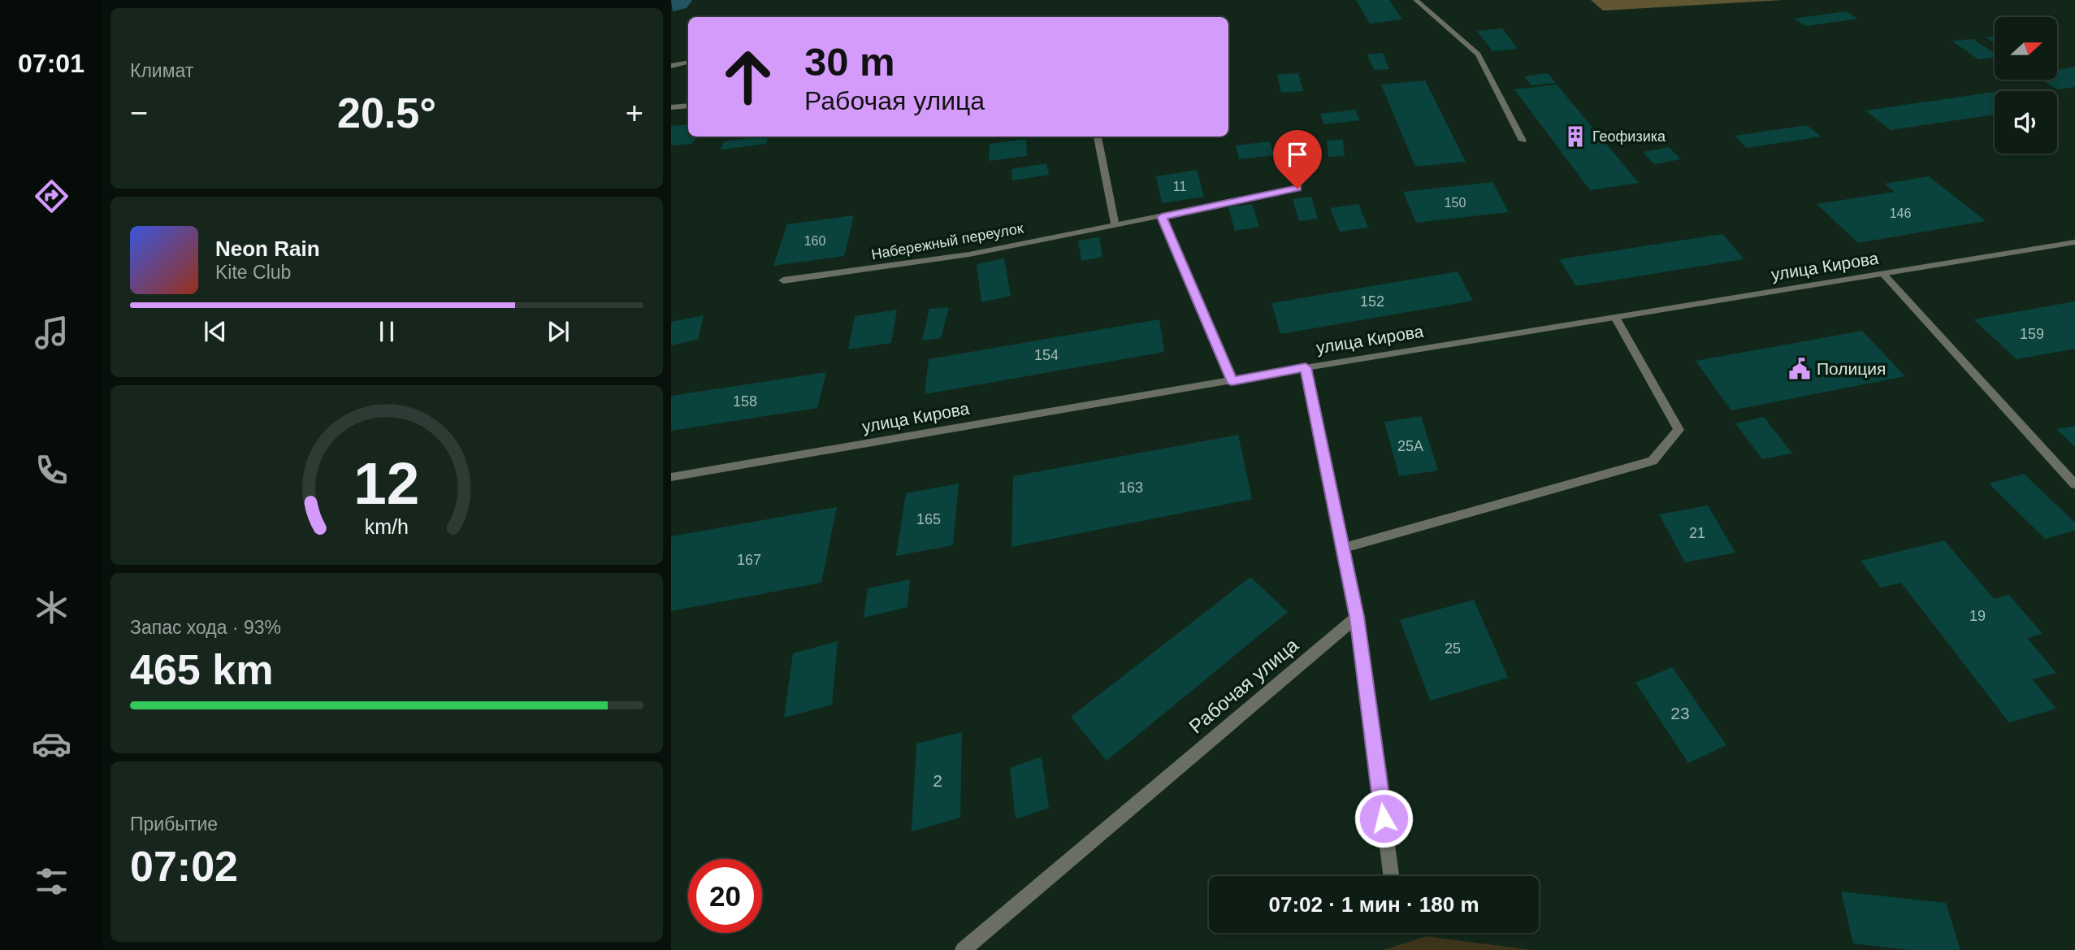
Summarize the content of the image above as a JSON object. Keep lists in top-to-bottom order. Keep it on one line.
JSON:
{"streets":{"street":["Набережный переулок","улица Кирова","Рабочая улица"]},"places":{"building":["Геофизика"],"public building":["Полиция"]},"house_numbers":["11","150","146","160","152","159","154","158","25А","163","165","21","167","19","25","23","2"],"north":"right","page":{"tabs":"07:01","tile":["Климат",["Запас хода · 93%","465 km"],["Прибытие","07:02"]],"turn":["30 m","Рабочая улица"],"heat":["−","20.5°","+"],"song":["Neon Rain","Kite Club"],"limit":"20","trip":"07:02 · 1 мин · 180 m","gauge":["12","km/h"]}}
